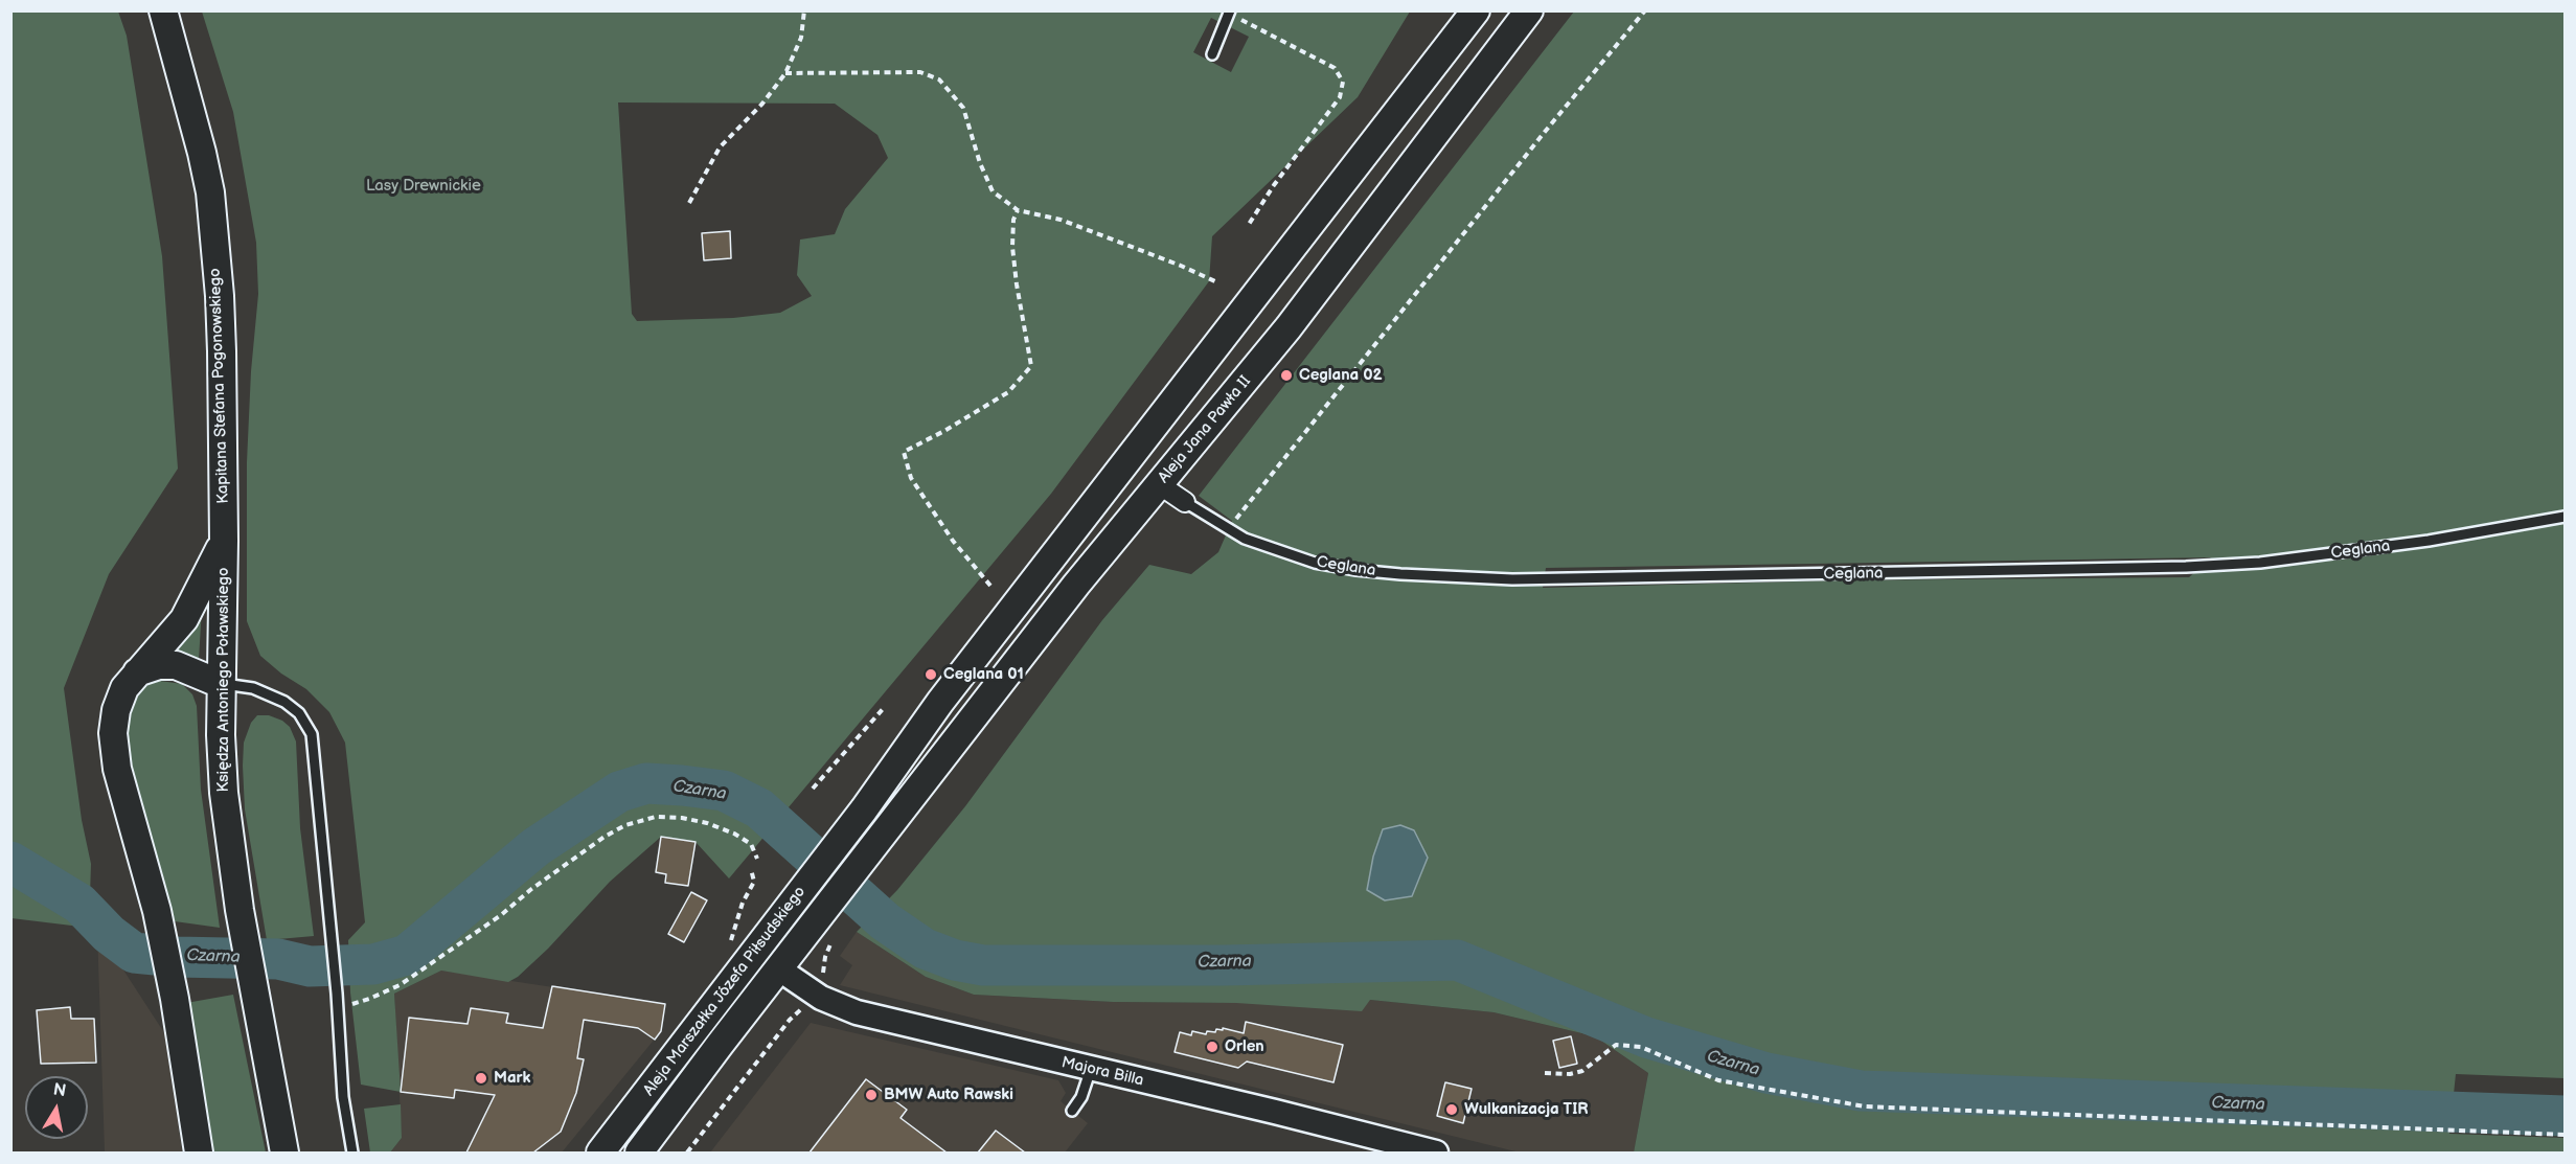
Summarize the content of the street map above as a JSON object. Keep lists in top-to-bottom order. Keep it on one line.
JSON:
{"streets":{"main road":["Kapitana Stefana Pogonowskiego","Aleja Jana Pawła II","Księdza Antoniego Poławskiego","Aleja Marszałka Józefa Piłsudskiego"],"street":["Ceglana","Majora Billa"]},"crossings":[["Kapitana Stefana Pogonowskiego","Księdza Antoniego Poławskiego"],["Aleja Jana Pawła II","Ceglana"],["Aleja Jana Pawła II","Aleja Marszałka Józefa Piłsudskiego"],["Aleja Marszałka Józefa Piłsudskiego","Majora Billa"]],"water":["Czarna"],"parks":["Lasy Drewnickie"],"places":["Ceglana 02","Ceglana 01","Orlen","Mark","BMW Auto Rawski","Wulkanizacja TIR"],"north":"top"}
